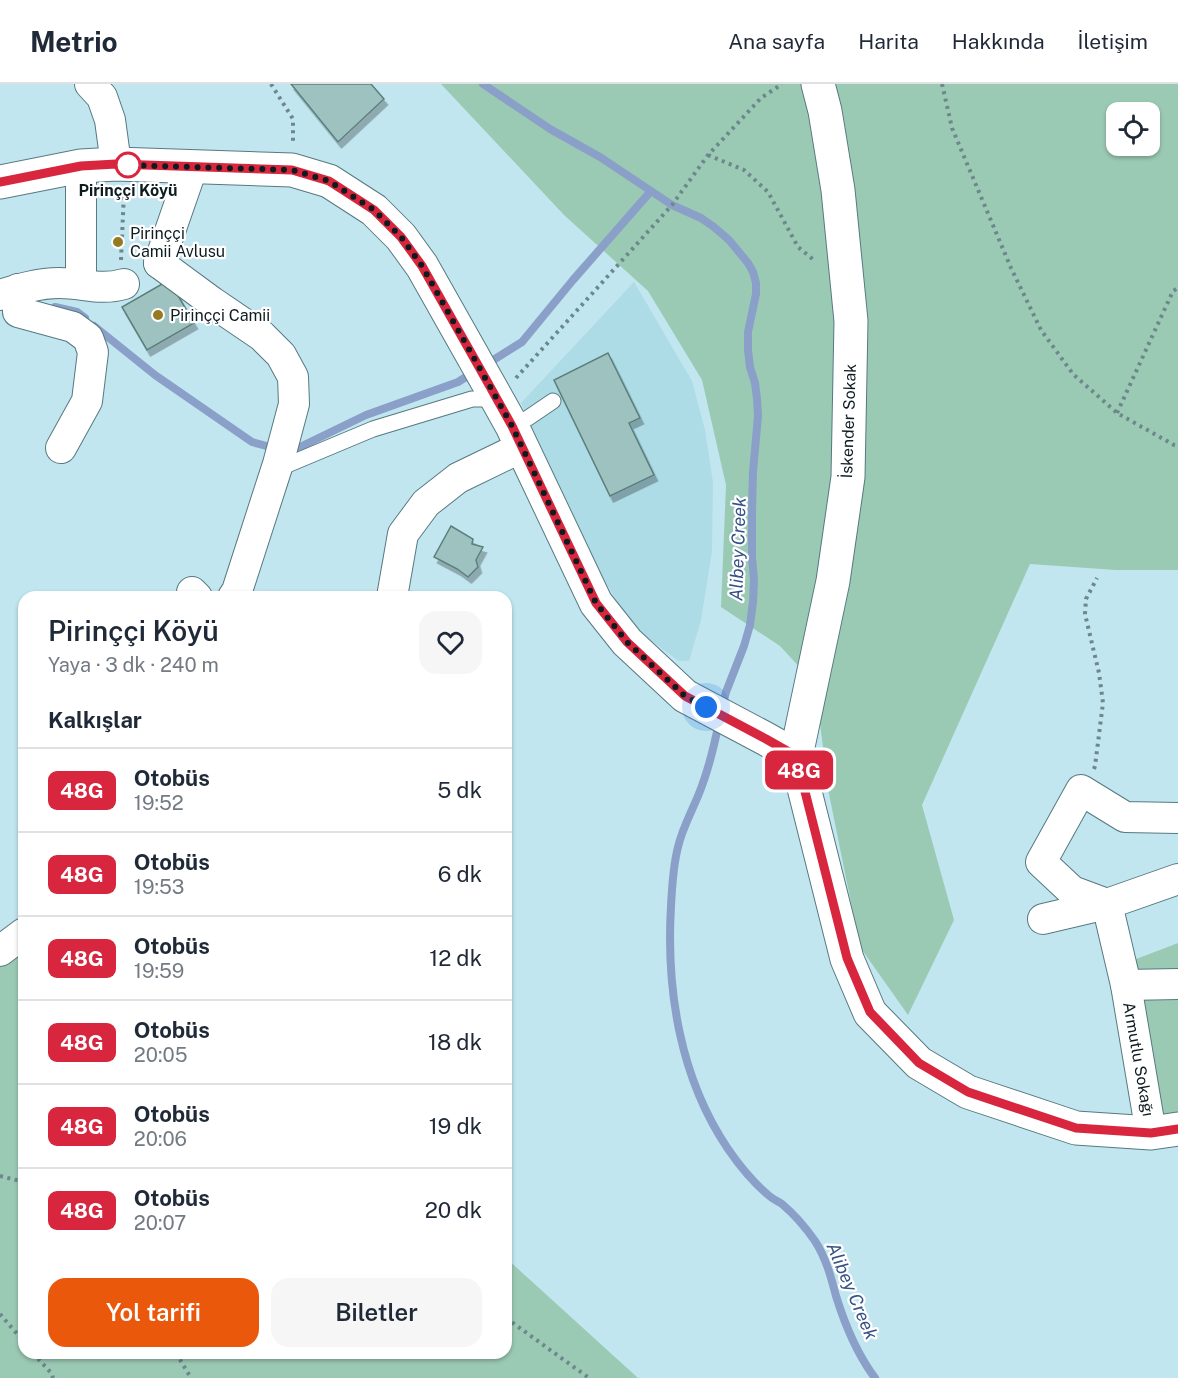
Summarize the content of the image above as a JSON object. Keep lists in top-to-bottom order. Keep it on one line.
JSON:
{"streets":{"main road":["İskender Sokak"],"street":["Armutlu Sokağı"]},"water":["Alibey Creek"],"places":["Pirinççi Köyü","Pirinççi Camii Avlusu","Pirinççi Camii"],"lines":["bus line 48G"],"page":{"header":"Metrio","nav":["Ana sayfa","Harita","Hakkında","İletişim"],"on_map":"48G","heading":[["Pirinççi Köyü","Yaya · 3 dk · 240 m"],"Kalkışlar"],"list":[{"mark":"48G","name":"Otobüs","note":"19:52","value":"5 dk"},{"mark":"48G","name":"Otobüs","note":"19:53","value":"6 dk"},{"mark":"48G","name":"Otobüs","note":"19:59","value":"12 dk"},{"mark":"48G","name":"Otobüs","note":"20:05","value":"18 dk"},{"mark":"48G","name":"Otobüs","note":"20:06","value":"19 dk"},{"mark":"48G","name":"Otobüs","note":"20:07","value":"20 dk"}],"buttons":["Yol tarifi","Biletler"]}}
